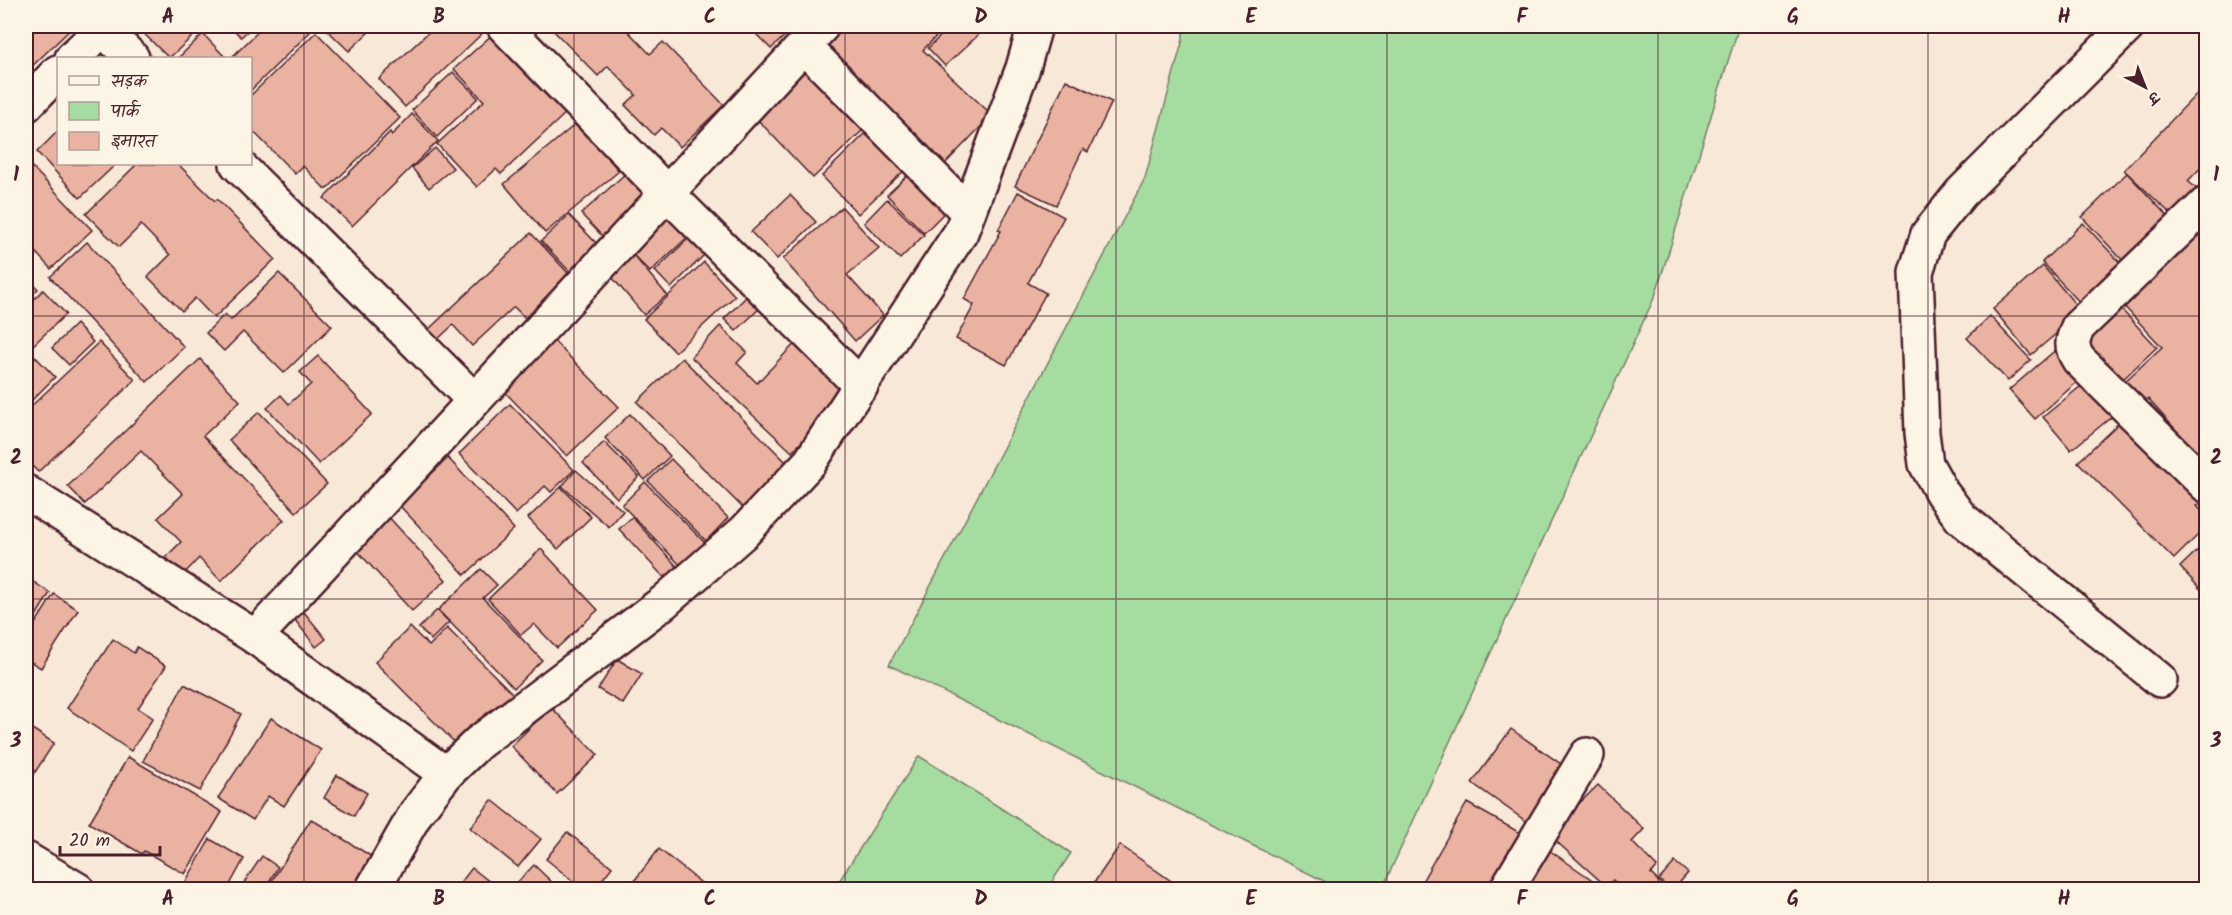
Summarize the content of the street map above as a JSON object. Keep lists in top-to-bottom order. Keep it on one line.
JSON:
{"legend":["सड़क","पार्क","इमारत"],"scale_bar":"20 m","north":"bottom right","grid":{"columns":["A","B","C","D","E","F","G","H"],"rows":["1","2","3"]}}
